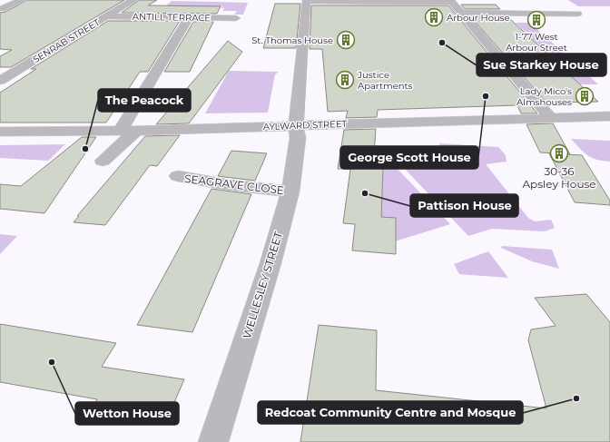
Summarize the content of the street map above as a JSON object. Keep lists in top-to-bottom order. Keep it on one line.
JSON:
{"streets":{"street":["ANTILL TERRACE","SENRAB STREET","AYLWARD STREET","SEAGRAVE CLOSE","WELLESLEY STREET"]},"crossings":[["ANTILL TERRACE","SENRAB STREET"],["AYLWARD STREET","WELLESLEY STREET"],["SEAGRAVE CLOSE","WELLESLEY STREET"]],"places":{"building":["Arbour House","1-77 West Arbour Street","St. Thomas House","Justice Apartments","Lady Mico's Almshouses","30-36 Apsley House"],"other":["Sue Starkey House","George Scott House","The Peacock","Pattison House","Wetton House","Redcoat Community Centre and Mosque"]}}
